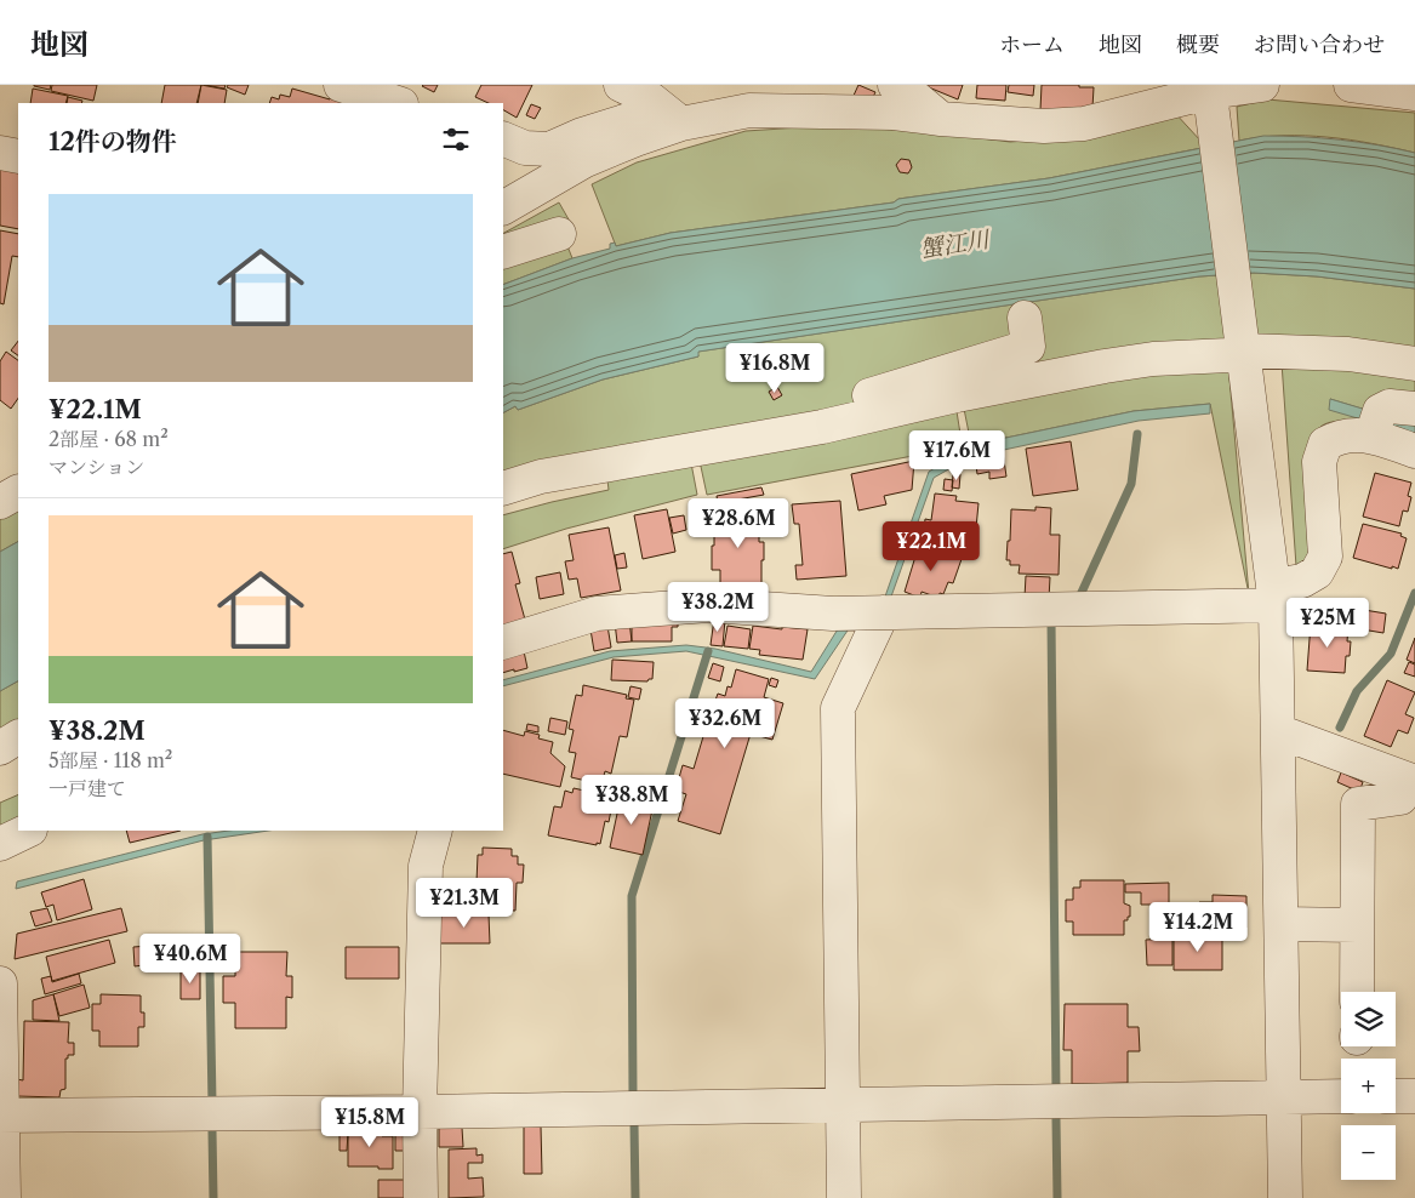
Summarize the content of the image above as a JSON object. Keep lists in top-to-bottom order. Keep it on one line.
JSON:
{"water":["蟹江川"],"page":{"header":"地図","nav":["ホーム","地図","概要","お問い合わせ"],"heading":"12件の物件","list":[{"name":"¥22.1M","note":"2部屋 · 68 m² · マンション"},{"name":"¥38.2M","note":"5部屋 · 118 m² · 一戸建て"}],"price":["¥16.8M","¥17.6M","¥28.6M","¥22.1M","¥38.2M","¥25M","¥32.6M","¥38.8M","¥21.3M","¥14.2M","¥40.6M","¥15.8M"],"map_buttons":["+","−"]}}
